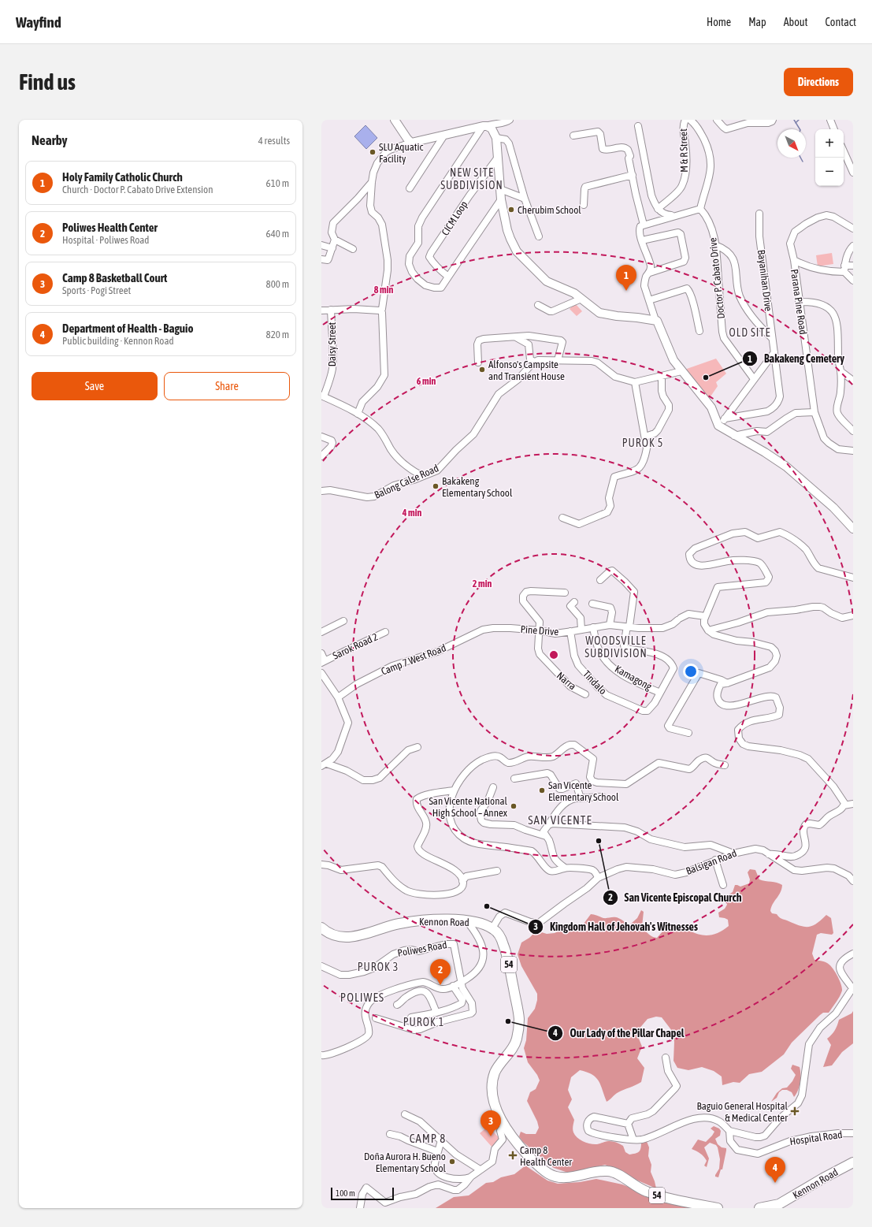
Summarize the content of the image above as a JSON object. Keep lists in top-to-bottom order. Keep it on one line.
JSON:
{"streets":{"highway":["Kennon Road","54"],"street":["M & R Street","CICM Loop","Doctor P. Cabato Drive","Bayanihan Drive","Parana Pine Road","Daisy Street","Balong Calse Road","Pine Drive","Sarok Road 2","Camp 7 West Road","Kamagong","Narra","Tindalo","Balsigan Road","Poliwes Road","Hospital Road"]},"crossings":[["Pine Drive","Camp 7 West Road"],["Pine Drive","Kamagong"],["Pine Drive","Narra"],["Pine Drive","Tindalo"],["Kamagong","Tindalo"],["Balsigan Road","Kennon Road"],["Balsigan Road","54"],["Kennon Road","54"]],"districts":["NEW SITE SUBDIVISION","OLD SITE","PUROK 5","WOODSVILLE SUBDIVISION","SAN VICENTE","PUROK 3","POLIWES","PUROK 1","CAMP 8"],"places":{"other":["SLU Aquatic Facility","Cherubim School","Alfonso's Campsite and Transient House","Bakakeng Cemetery","Bakakeng Elementary School","San Vicente Elementary School","San Vicente National High School – Annex","San Vicente Episcopal Church","Kingdom Hall of Jehovah's Witnesses","Our Lady of the Pillar Chapel","Doña Aurora H. Bueno Elementary School"],"health":["Baguio General Hospital & Medical Center","Camp 8 Health Center"]},"scale_bar":"100 m","north":"bottom right","page":{"header":"Wayfind","nav":["Home","Map","About","Contact"],"buttons":["Directions",["Save","Share"]],"title":"Find us","heading":["Nearby","4 results"],"map_buttons":["+","−"],"list":[{"mark":"1","name":"Holy Family Catholic Church","note":"Church · Doctor P. Cabato Drive Extension","value":"610 m"},{"mark":"2","name":"Poliwes Health Center","note":"Hospital · Poliwes Road","value":"640 m"},{"mark":"3","name":"Camp 8 Basketball Court","note":"Sports · Pogi Street","value":"800 m"},{"mark":"4","name":"Department of Health - Baguio","note":"Public building · Kennon Road","value":"820 m"}],"pins":["1","2","3","4"],"scale":"100 m"},"rings":["8 min","6 min","4 min","2 min"]}
